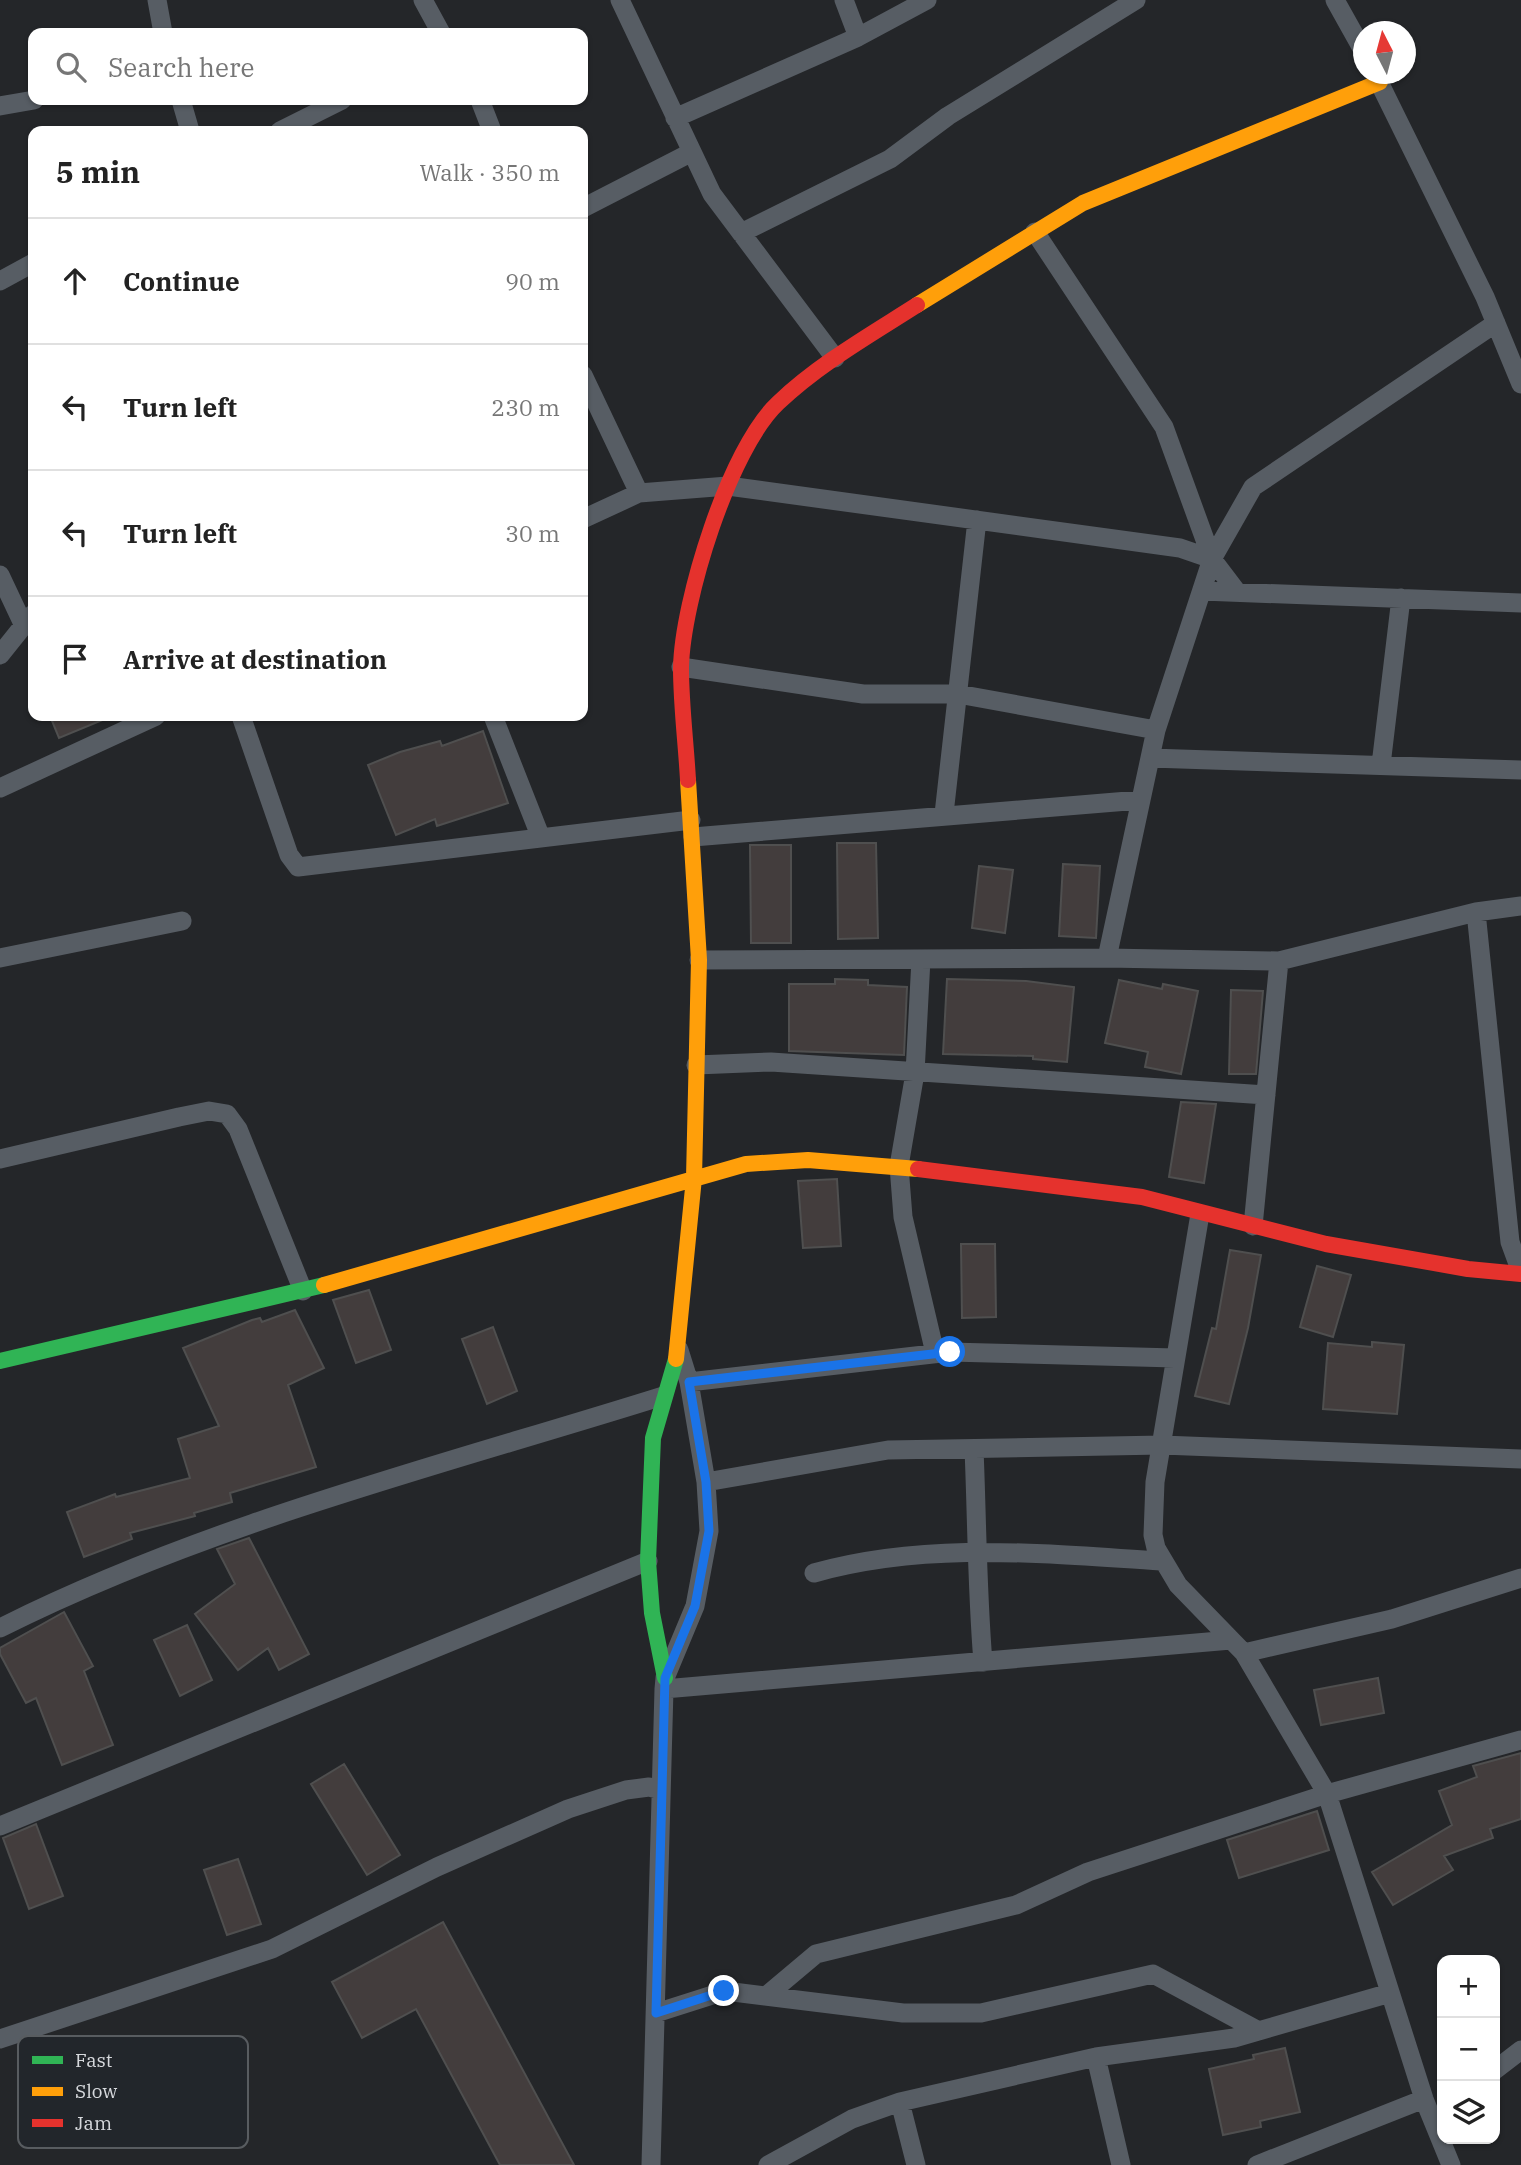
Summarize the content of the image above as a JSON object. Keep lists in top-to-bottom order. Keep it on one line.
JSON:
{"legend":["Fast","Slow","Jam"],"north":"top","page":{"search":"Search here","heading":["5 min","Walk · 350 m"],"list":[["Continue","90 m"],["Turn left","230 m"],["Turn left","30 m"],"Arrive at destination"],"map_buttons":["+","−"]}}
